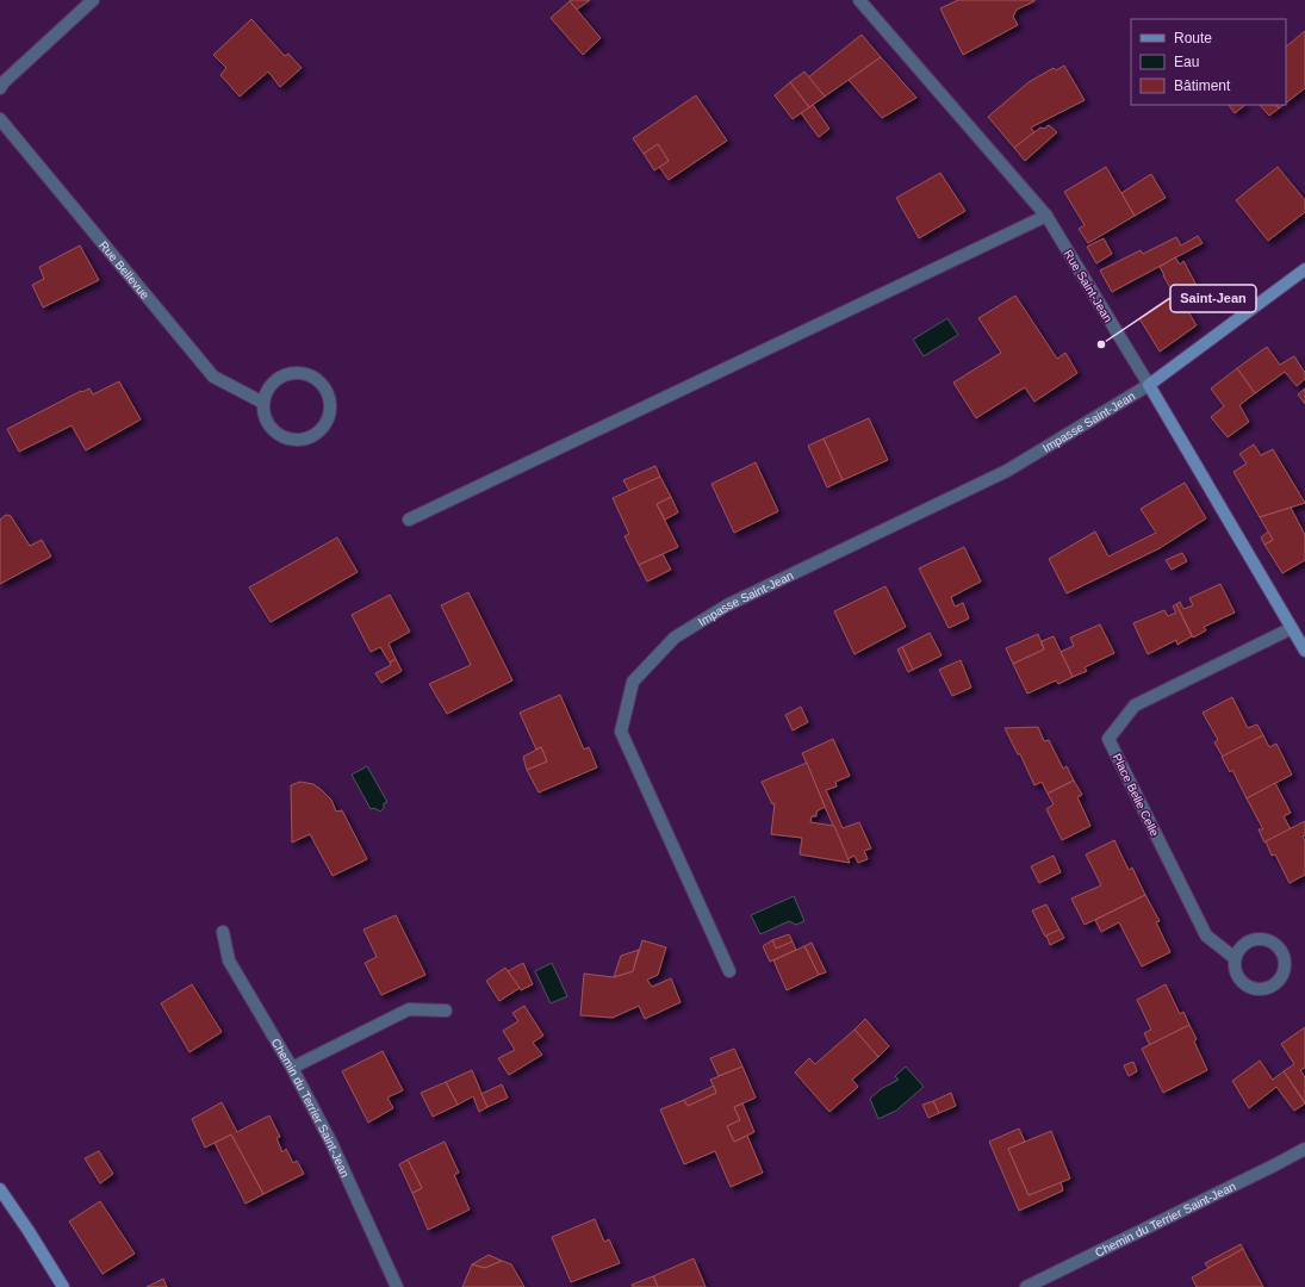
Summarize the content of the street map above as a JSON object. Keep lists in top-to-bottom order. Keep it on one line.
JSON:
{"streets":{"street":["Rue Bellevue","Rue Saint-Jean","Impasse Saint-Jean","Place Belle Celle","Chemin du Terrier Saint-Jean"]},"crossings":[["Rue Saint-Jean","Impasse Saint-Jean"],["Rue Saint-Jean","Place Belle Celle"]],"places":["Saint-Jean"],"legend":["Route","Eau","Bâtiment"]}
